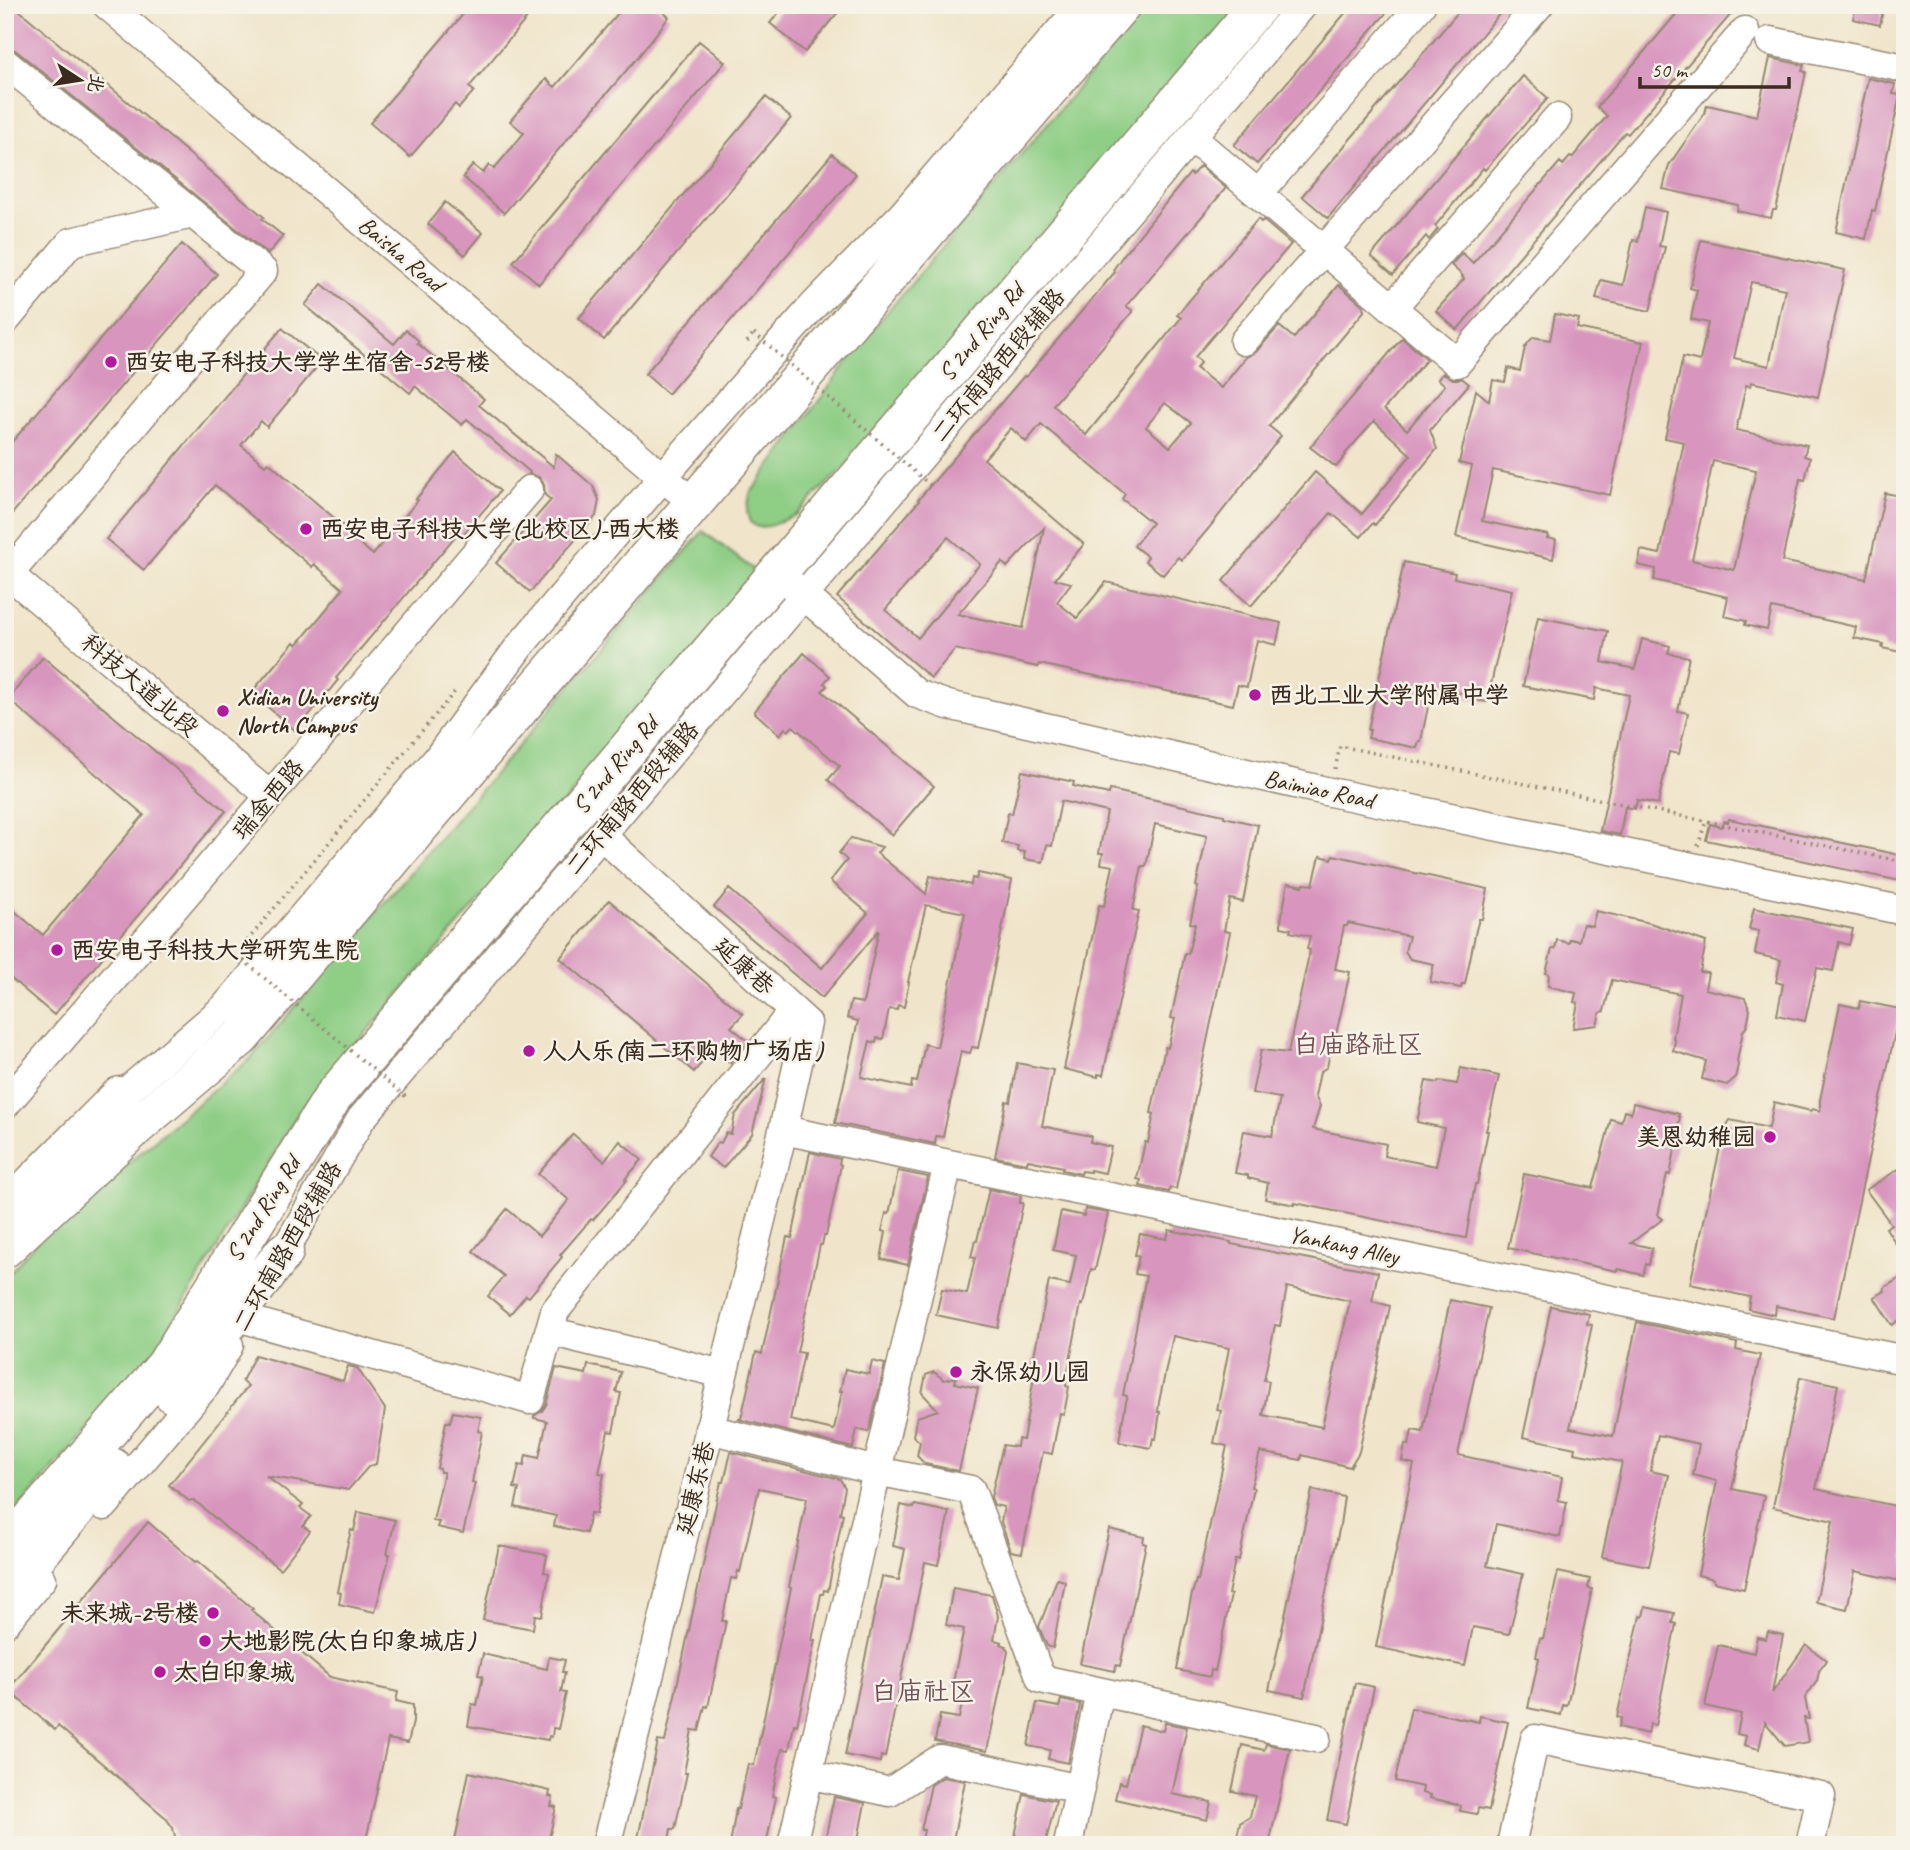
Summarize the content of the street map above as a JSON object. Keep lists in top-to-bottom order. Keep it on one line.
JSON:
{"streets":{"highway":["S 2nd Ring Rd"],"street":["Baisha Road","二环南路西段辅路","科技大道北段","Baimiao Road","瑞金西路","延康巷","Yankang Alley","延康东巷"]},"crossings":[["S 2nd Ring Rd","二环南路西段辅路"],["S 2nd Ring Rd","Baimiao Road"],["二环南路西段辅路","Baimiao Road"],["二环南路西段辅路","延康巷"],["科技大道北段","瑞金西路"],["延康巷","Yankang Alley"],["延康巷","延康东巷"],["Yankang Alley","延康东巷"]],"districts":["白庙路社区","白庙社区"],"places":["西安电子科技大学学生宿舍-52号楼","西安电子科技大学(北校区)-西大楼","西北工业大学附属中学","Xidian University North Campus","西安电子科技大学研究生院","人人乐(南二环购物广场店)","美恩幼稚园","永保幼儿园","未来城-2号楼","大地影院(太白印象城店)","太白印象城"],"scale_bar":"50 m","north":"right"}
